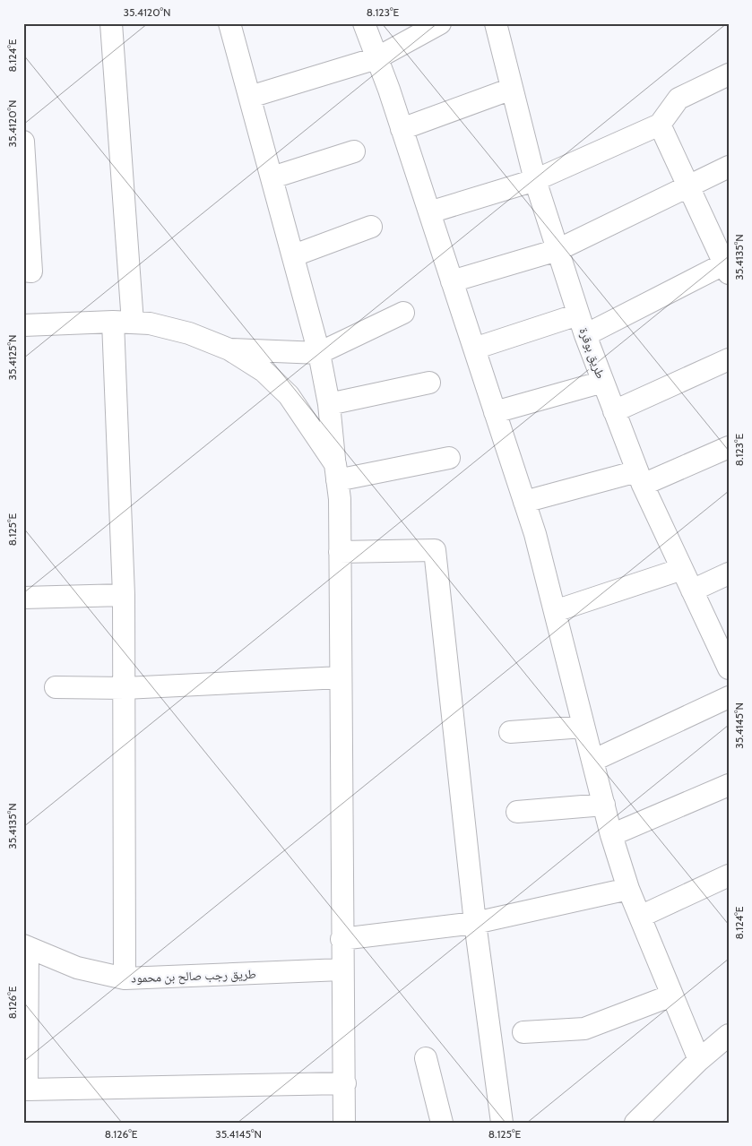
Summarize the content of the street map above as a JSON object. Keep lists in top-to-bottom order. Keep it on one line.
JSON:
{"streets":{"street":["طريق بوقرة","طريق رجب صالح بن محمود"]},"coordinates":["35.4120°N","8.123°E","8.124°E","35.4135°N","35.4125°N","8.125°E","35.4145°N","8.126°E"]}
